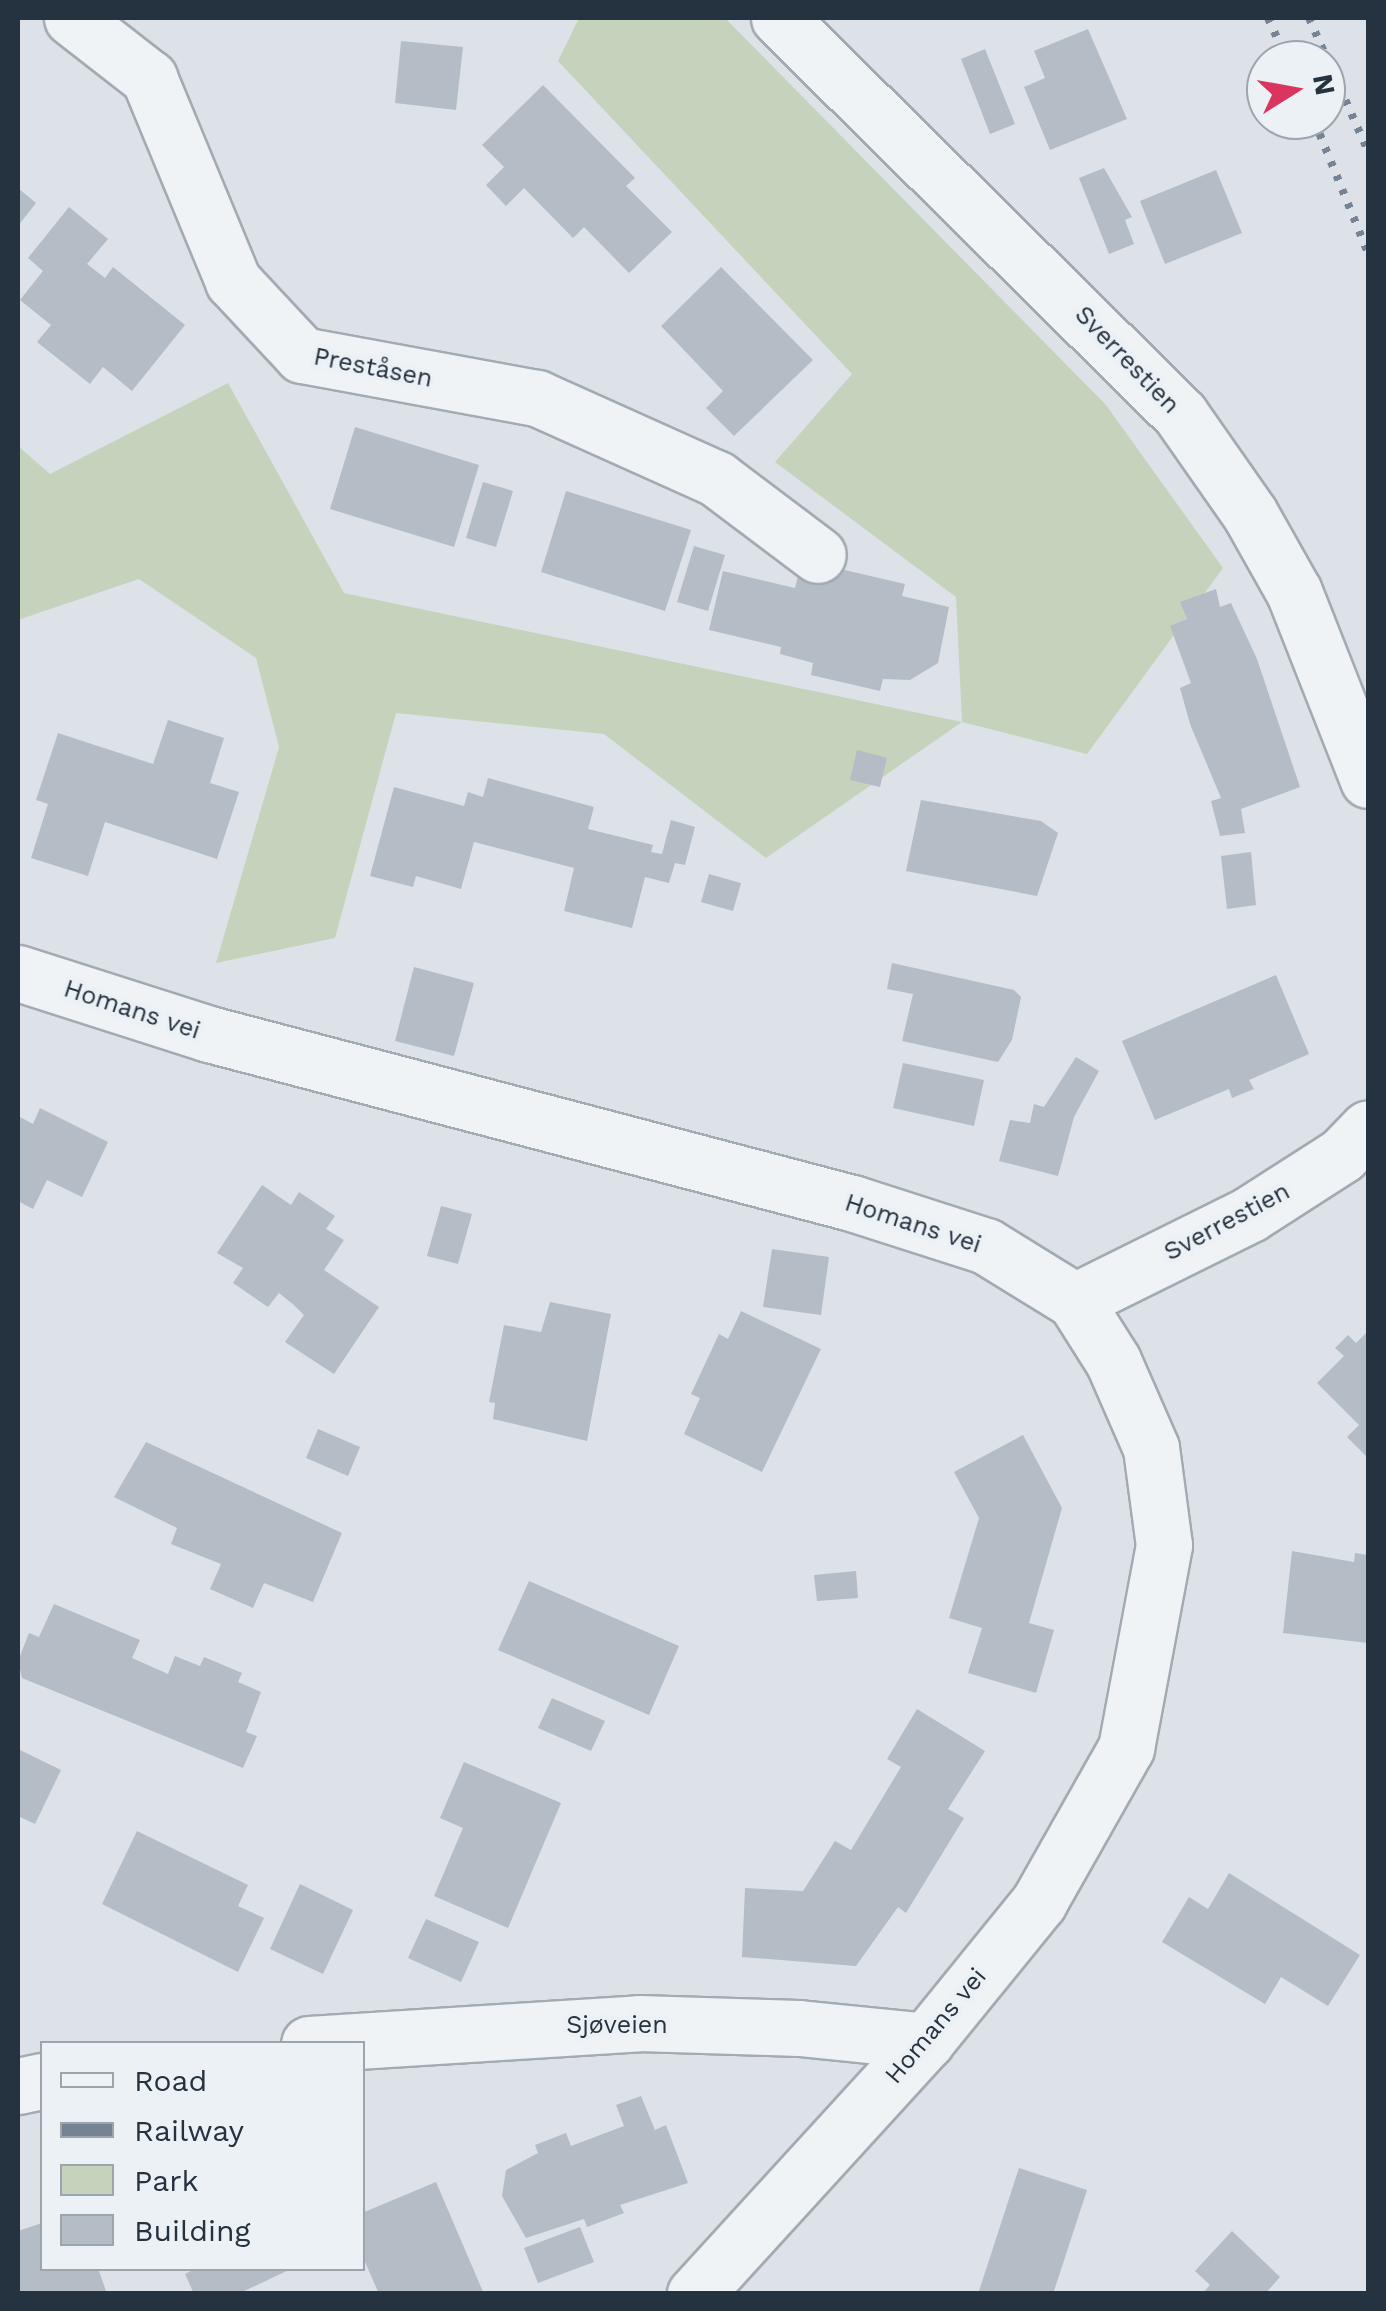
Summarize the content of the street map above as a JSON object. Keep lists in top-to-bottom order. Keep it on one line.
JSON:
{"streets":{"street":["Sverrestien","Preståsen","Homans vei","Sjøveien"]},"crossings":[["Sverrestien","Homans vei"],["Homans vei","Sjøveien"]],"legend":["Road","Railway","Park","Building"],"north":"right"}
